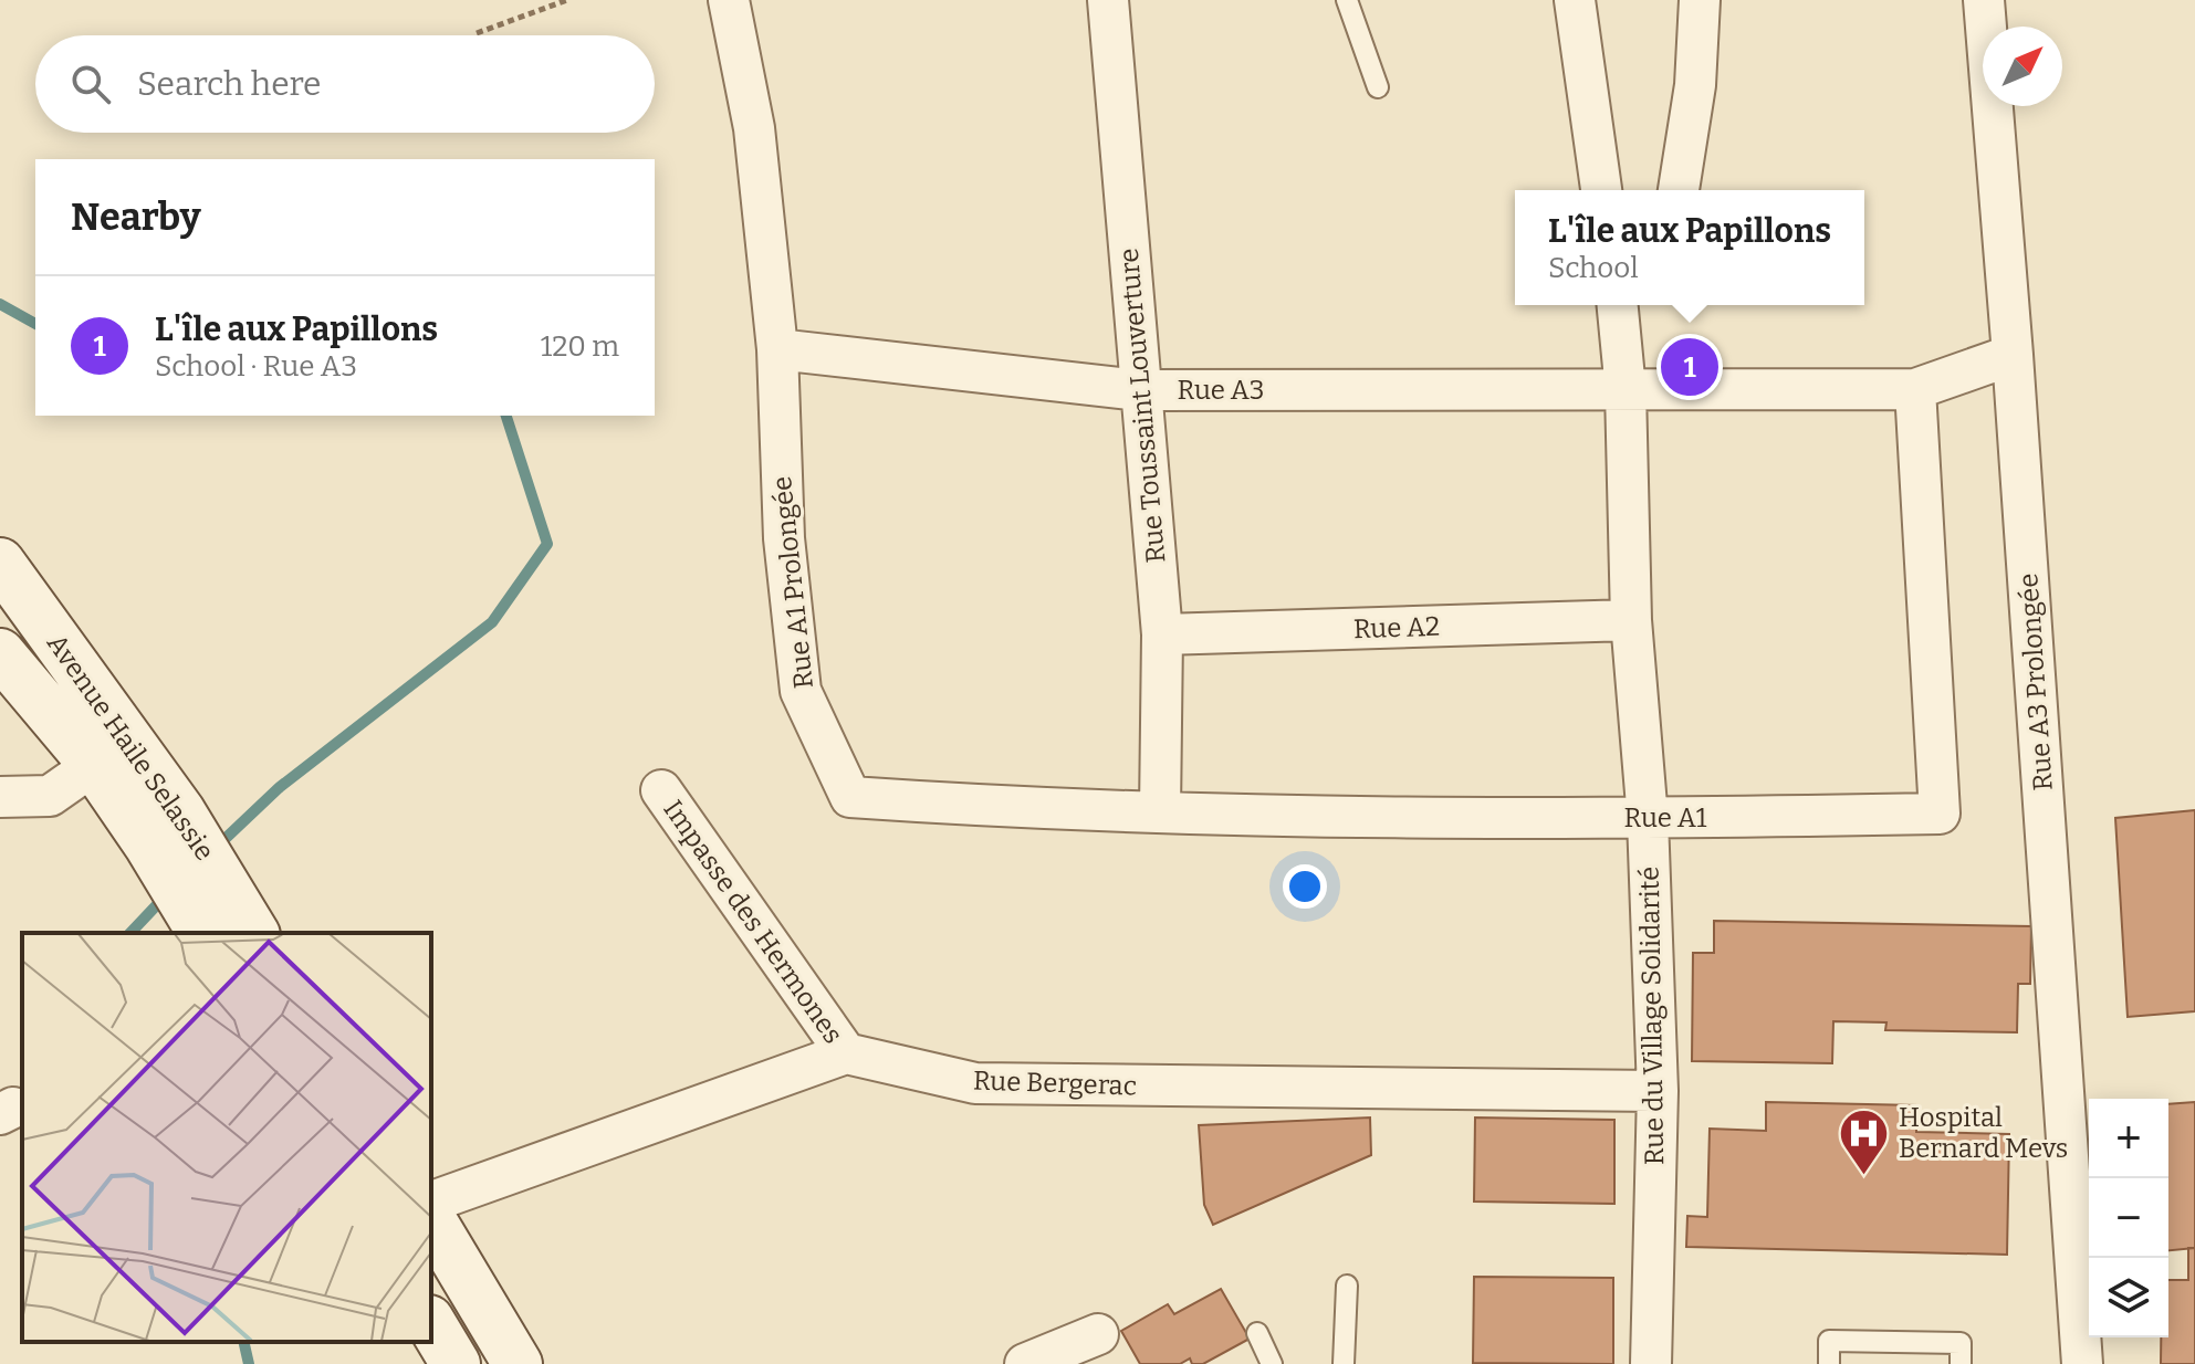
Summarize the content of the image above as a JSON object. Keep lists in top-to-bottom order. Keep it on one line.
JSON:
{"streets":{"street":["Rue A3","Rue Toussaint Louverture","Rue A1 Prolongée","Rue A2","Rue A3 Prolongée","Avenue Haile Selassie","Rue A1","Impasse des Hermones","Rue du Village Solidarité","Rue Bergerac"]},"crossings":[["Rue A3","Rue Toussaint Louverture"],["Rue A3","Rue A1 Prolongée"],["Rue A3","Rue A3 Prolongée"],["Rue A3","Rue A1"],["Rue A3","Rue du Village Solidarité"],["Rue Toussaint Louverture","Rue A2"],["Rue Toussaint Louverture","Rue A1"],["Rue A1 Prolongée","Rue A1"],["Rue A2","Rue du Village Solidarité"],["Rue A1","Rue du Village Solidarité"],["Impasse des Hermones","Rue Bergerac"],["Rue du Village Solidarité","Rue Bergerac"]],"places":{"hospital":["Hospital Bernard Mevs"]},"north":"top right","page":{"search":"Search here","heading":"Nearby","popup":["L'île aux Papillons","School"],"list":[{"mark":"1","name":"L'île aux Papillons","note":"School · Rue A3","value":"120 m"}],"pins":"1","map_buttons":["+","−"]}}
